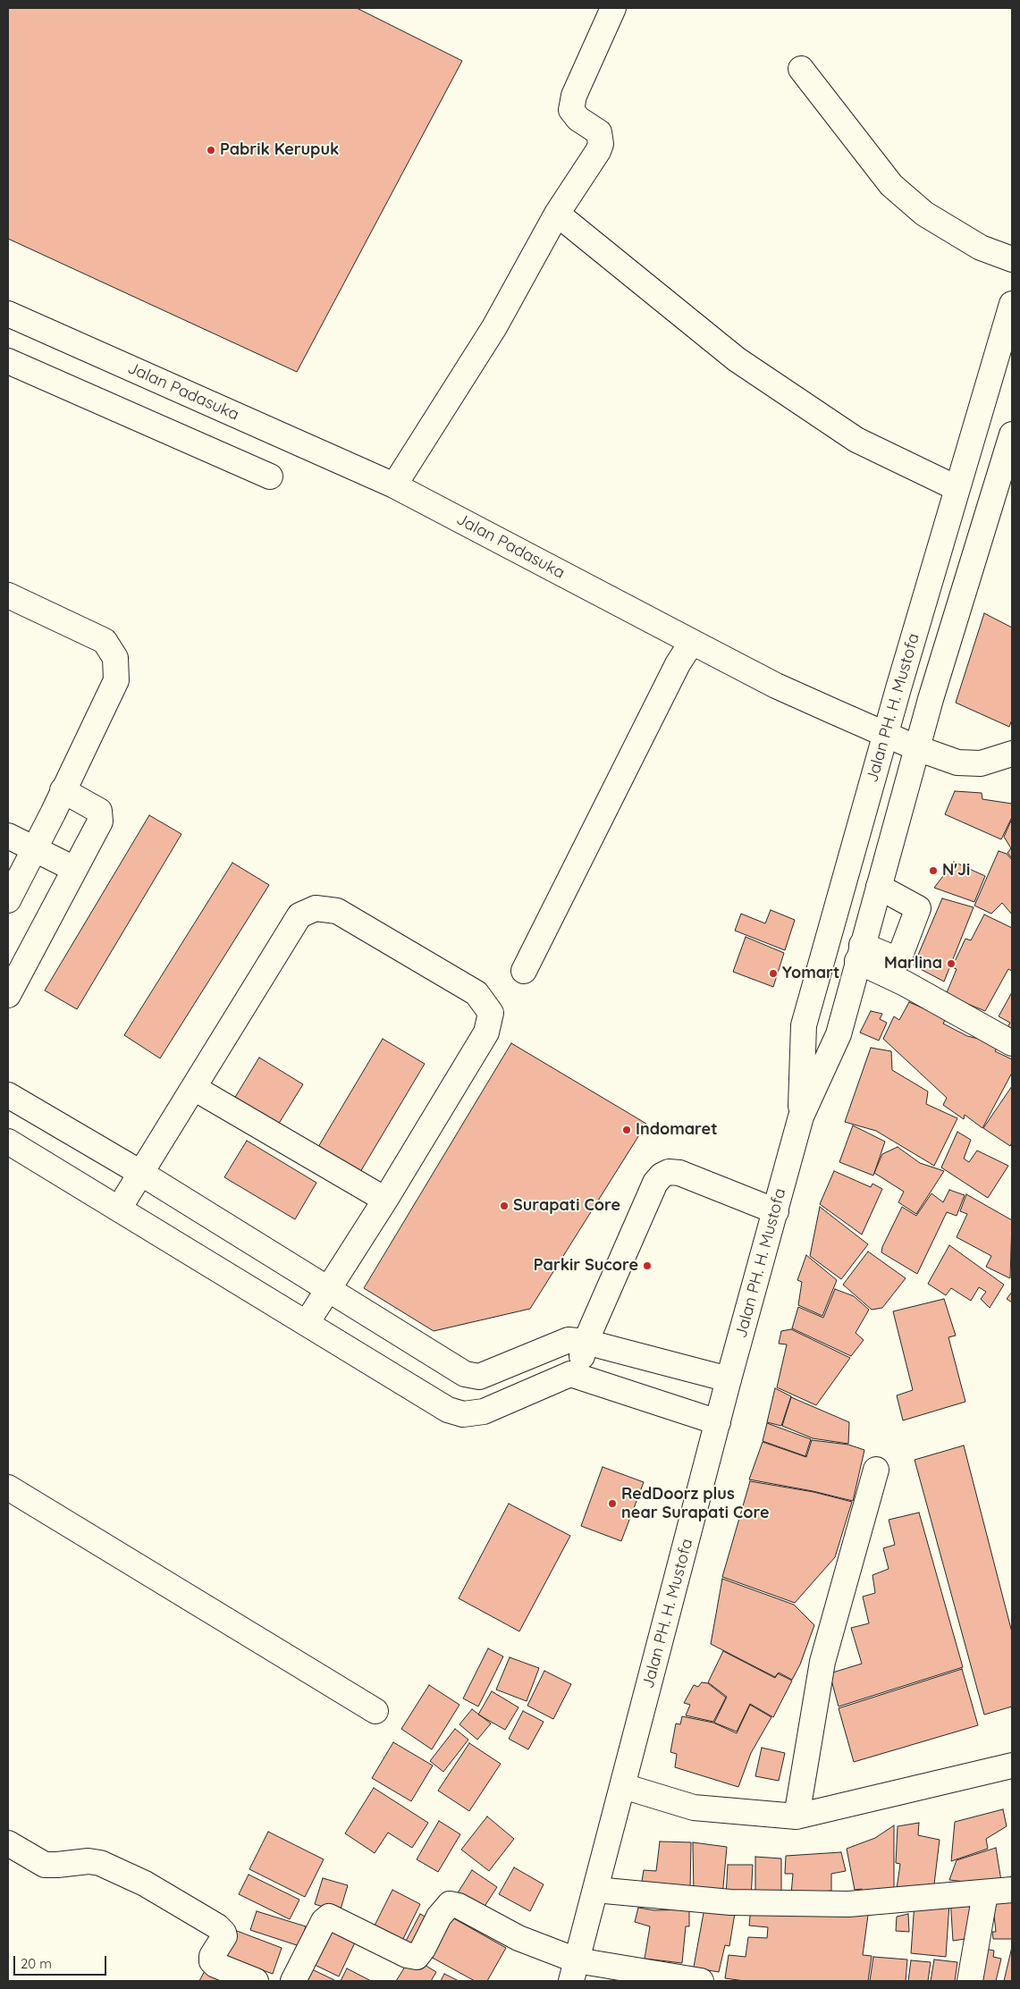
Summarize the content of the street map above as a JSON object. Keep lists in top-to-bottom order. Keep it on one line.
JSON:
{"streets":{"main road":["Jalan Padasuka","Jalan PH. H. Mustofa"]},"crossings":[["Jalan Padasuka","Jalan PH. H. Mustofa"]],"places":["Pabrik Kerupuk","N'Ji","Marlina","Yomart","Indomaret","Surapati Core","Parkir Sucore","RedDoorz plus near Surapati Core"],"scale_bar":"20 m"}
